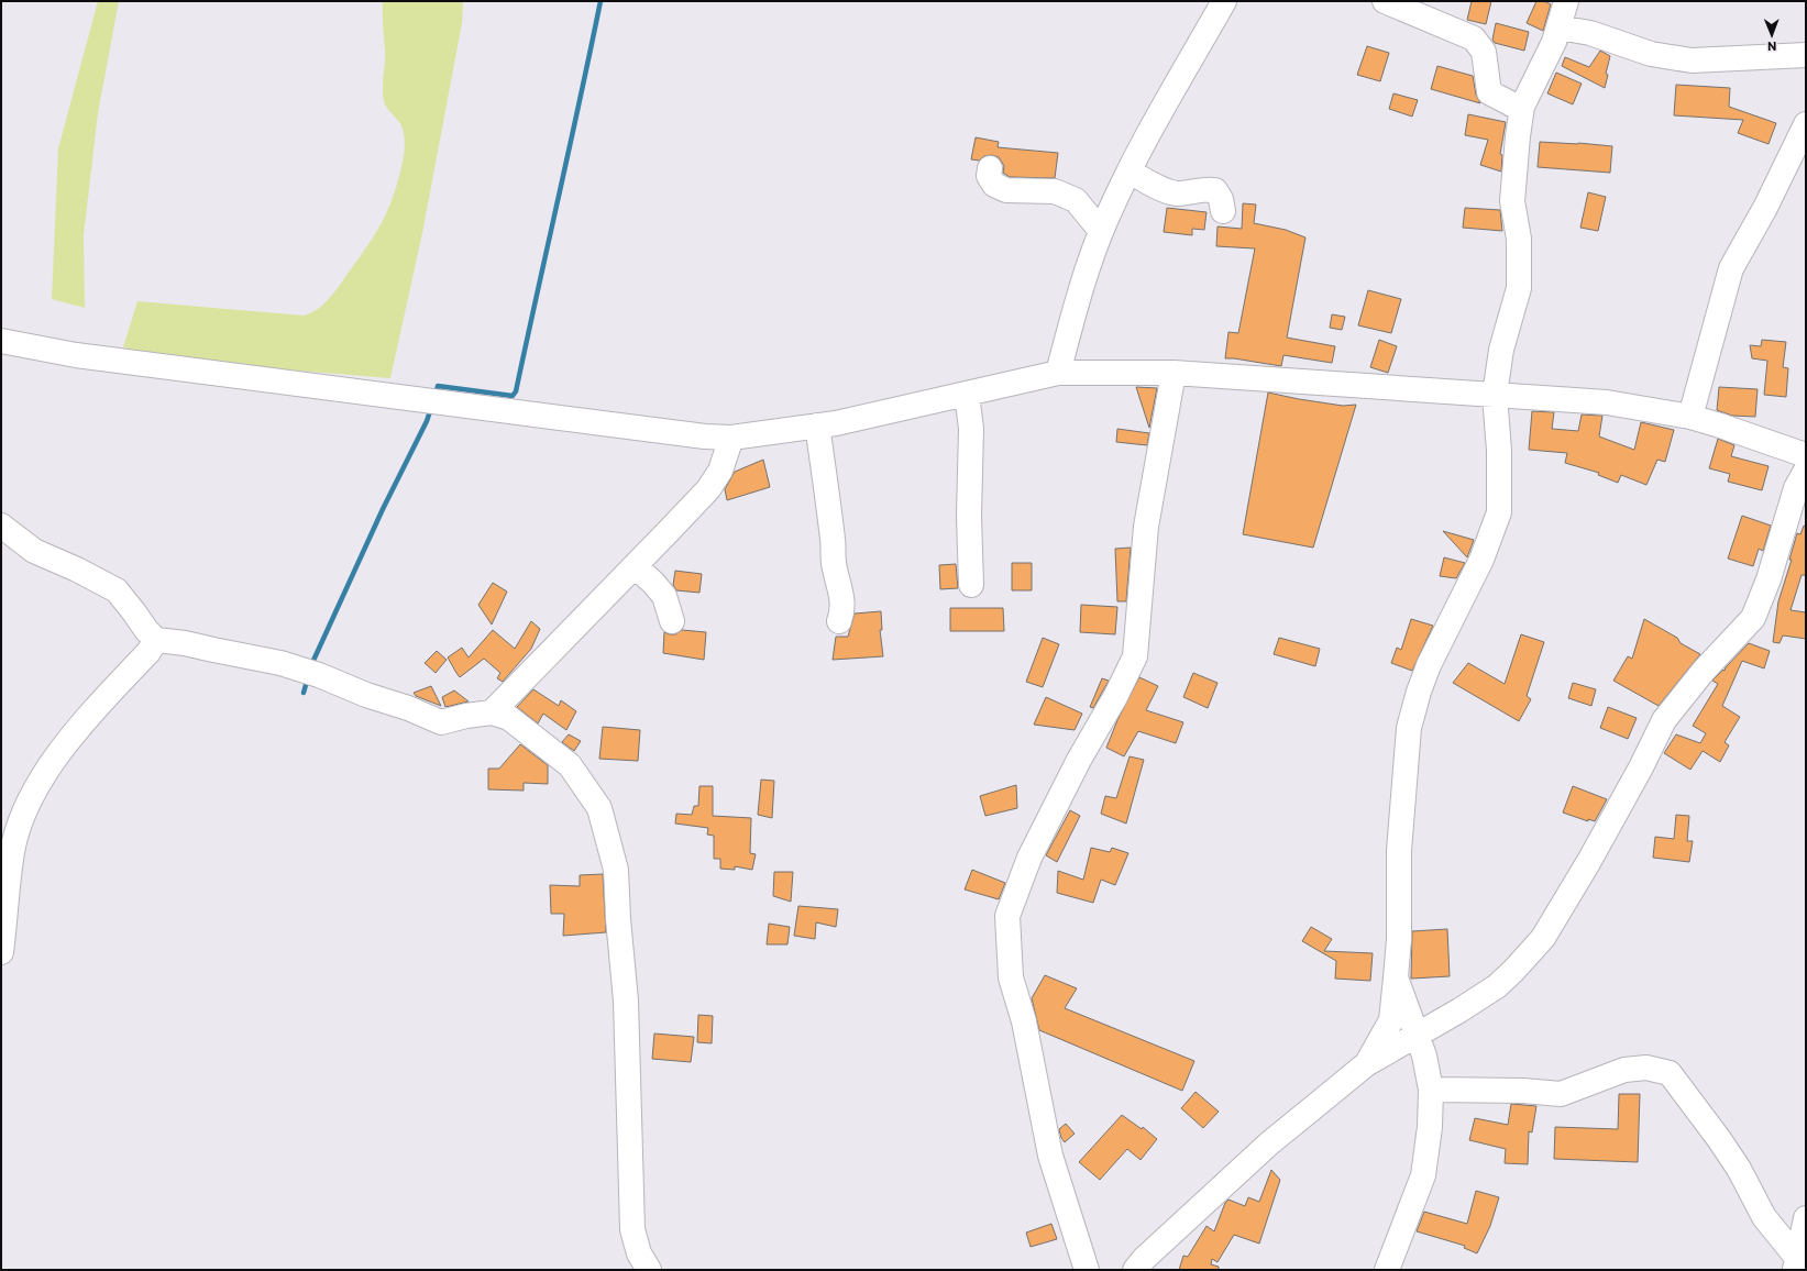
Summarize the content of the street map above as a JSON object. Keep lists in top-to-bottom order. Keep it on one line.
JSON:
{"north":"bottom"}
